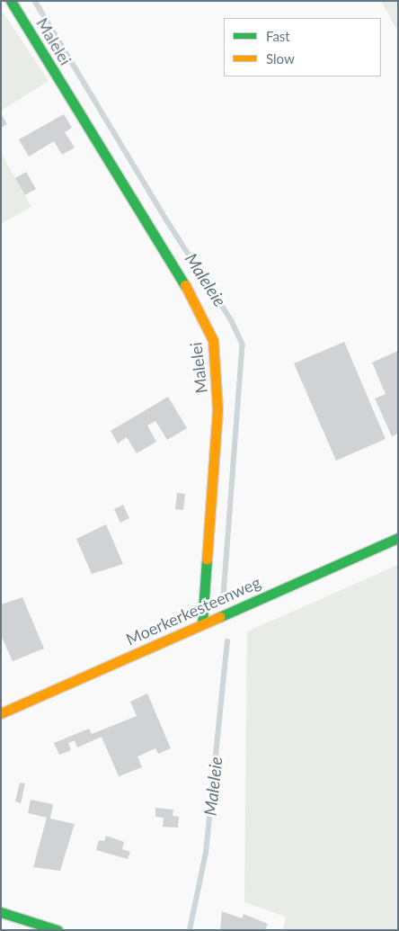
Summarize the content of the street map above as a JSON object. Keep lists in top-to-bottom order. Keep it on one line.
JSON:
{"streets":{"street":["Malelei","Moerkerkesteenweg"]},"crossings":[["Malelei","Moerkerkesteenweg"]],"water":["Maleleie"],"legend":["Fast","Slow"]}
